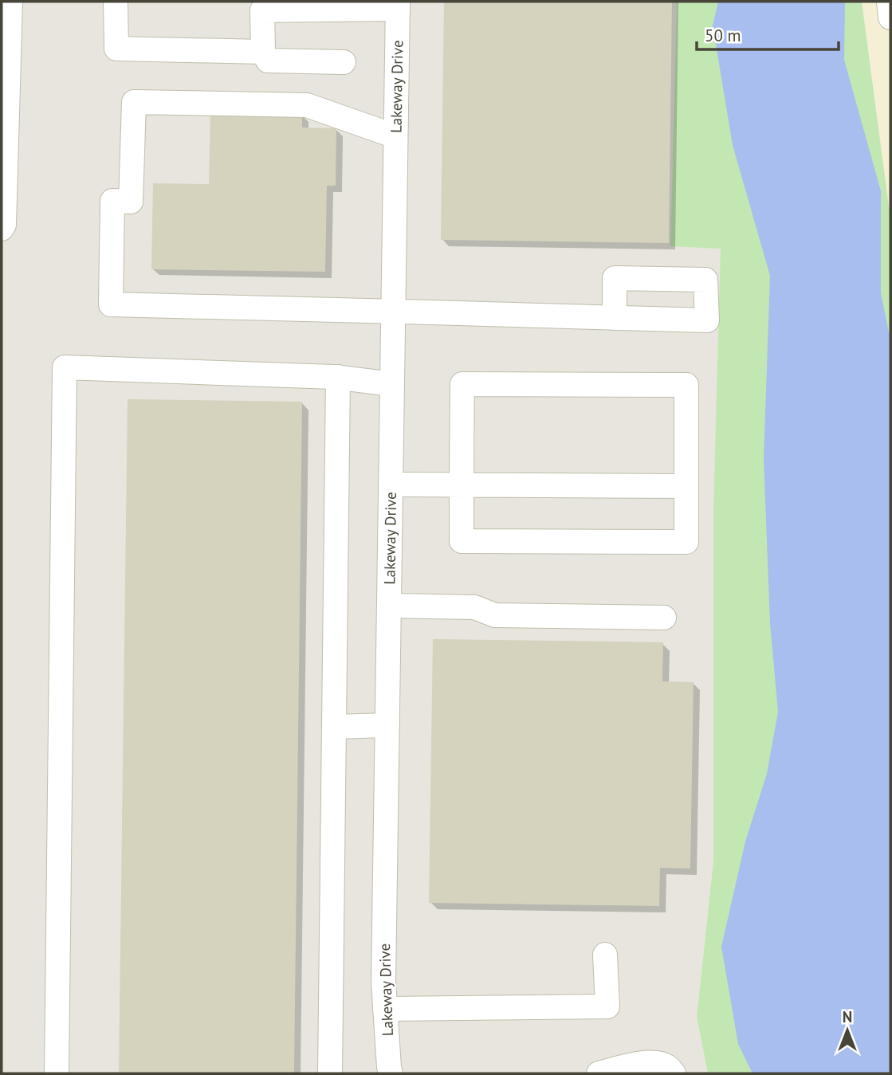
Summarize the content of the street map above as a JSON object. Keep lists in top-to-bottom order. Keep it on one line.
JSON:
{"streets":{"street":["Lakeway Drive"]},"scale_bar":"50 m","north":"top"}
